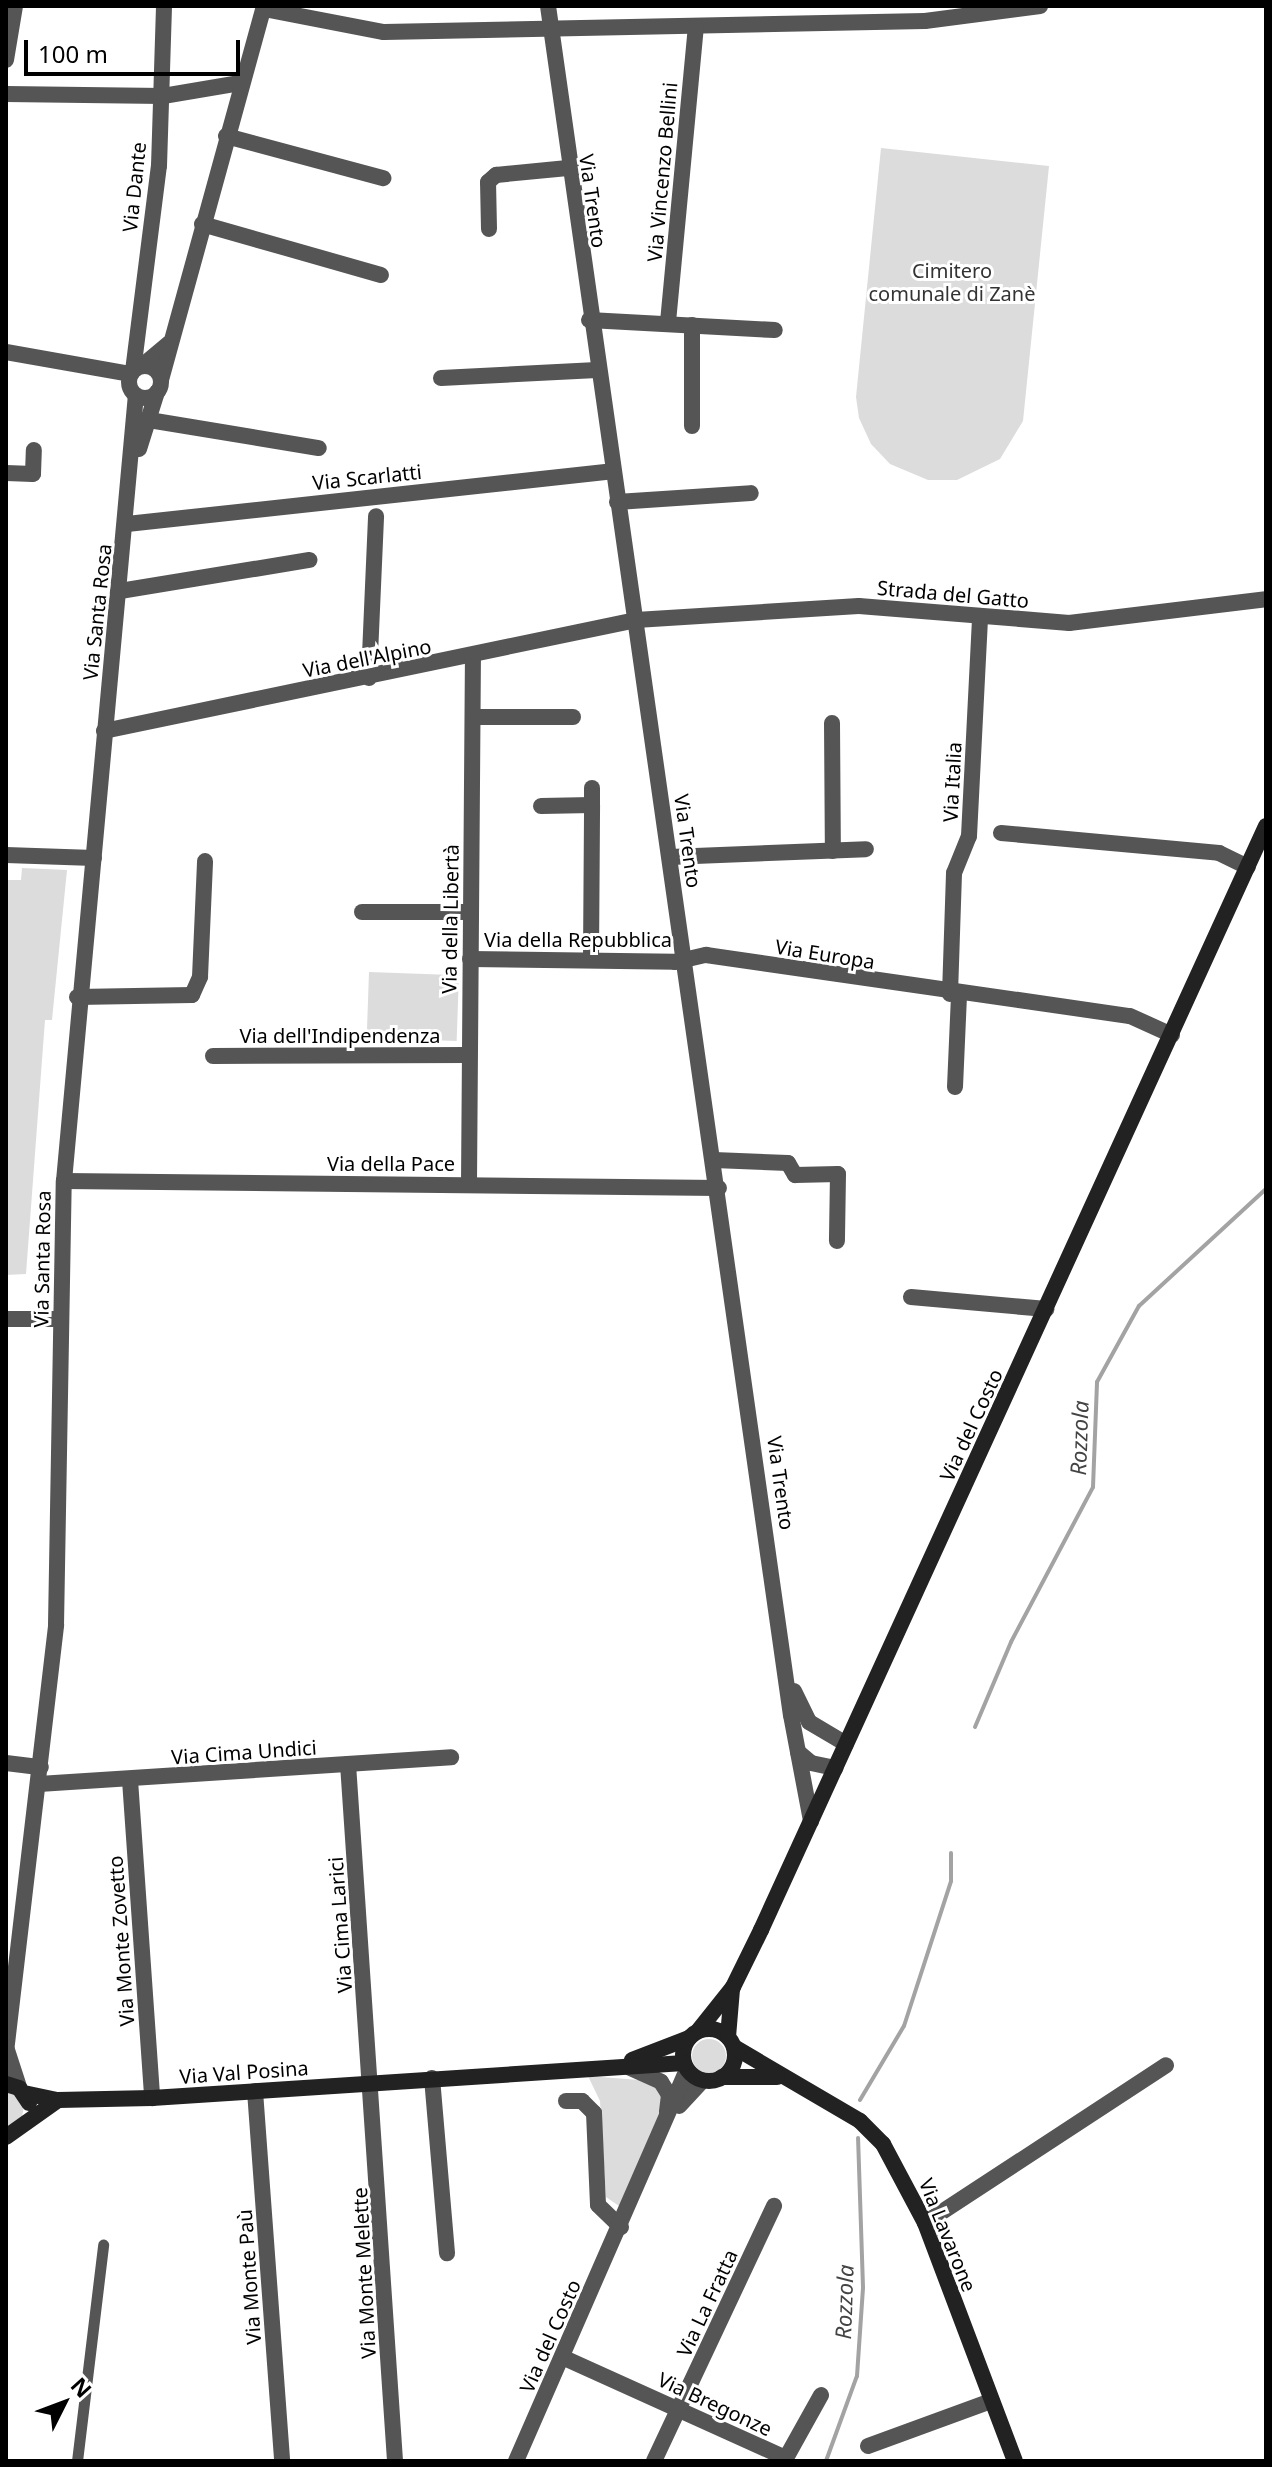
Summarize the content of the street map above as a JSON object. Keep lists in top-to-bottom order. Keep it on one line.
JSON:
{"streets":{"main road":["Via del Costo","Via Val Posina","Via Lavarone"],"street":["Via Vincenzo Bellini","Via Dante","Via Trento","Via Scarlatti","Strada del Gatto","Via Santa Rosa","Via dell'Alpino","Via Italia","Via della Libertà","Via della Repubblica","Via Europa","Via dell'Indipendenza","Via della Pace","Via Cima Undici","Via Cima Larici","Via Monte Zovetto","Via Monte Melette","Via Monte Paù","Via La Fratta","Via Bregonze"]},"crossings":[["Via Dante","Via Santa Rosa"],["Via Trento","Via Scarlatti"],["Via Trento","Strada del Gatto"],["Via Trento","Via dell'Alpino"],["Via Trento","Via della Repubblica"],["Via Trento","Via Europa"],["Via Trento","Via della Pace"],["Via Trento","Via del Costo"],["Via Scarlatti","Via Santa Rosa"],["Strada del Gatto","Via dell'Alpino"],["Strada del Gatto","Via Italia"],["Via Santa Rosa","Via dell'Alpino"],["Via Santa Rosa","Via della Pace"],["Via Santa Rosa","Via Cima Undici"],["Via Santa Rosa","Via Val Posina"],["Via dell'Alpino","Via della Libertà"],["Via Italia","Via Europa"],["Via della Libertà","Via della Repubblica"],["Via della Libertà","Via dell'Indipendenza"],["Via della Libertà","Via della Pace"],["Via della Repubblica","Via Europa"],["Via Europa","Via del Costo"],["Via del Costo","Via Val Posina"],["Via del Costo","Via Lavarone"],["Via del Costo","Via Bregonze"],["Via Cima Undici","Via Cima Larici"],["Via Cima Undici","Via Monte Zovetto"],["Via Cima Larici","Via Val Posina"],["Via Cima Larici","Via Monte Melette"],["Via Monte Zovetto","Via Val Posina"],["Via Val Posina","Via Lavarone"],["Via Val Posina","Via Monte Melette"],["Via Val Posina","Via Monte Paù"],["Via La Fratta","Via Bregonze"]],"water":["Rozzola"],"parks":["Cimitero comunale di Zanè"],"scale_bar":"100 m","north":"top right"}
